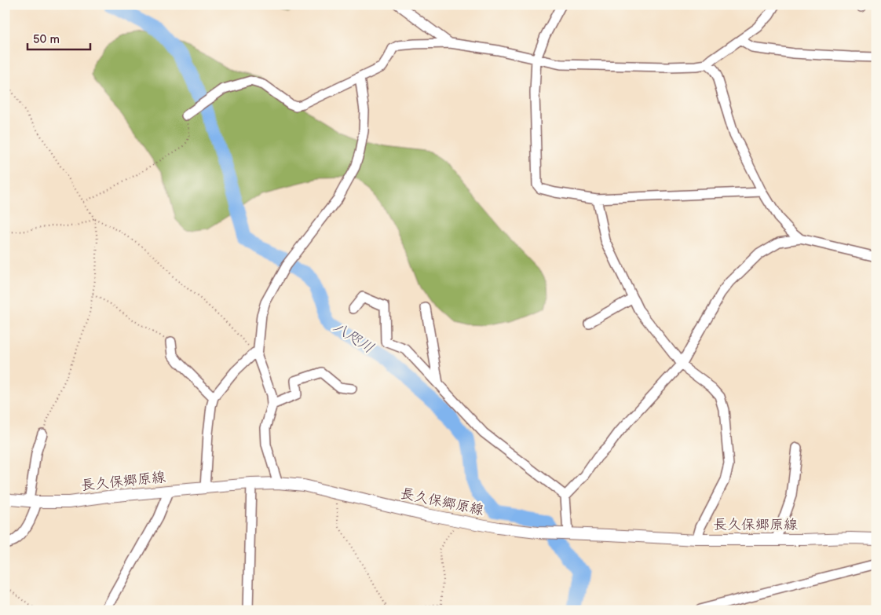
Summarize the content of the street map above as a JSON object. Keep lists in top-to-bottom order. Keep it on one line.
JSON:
{"streets":{"main road":["長久保郷原線"]},"water":["八咫川"],"scale_bar":"50 m"}
